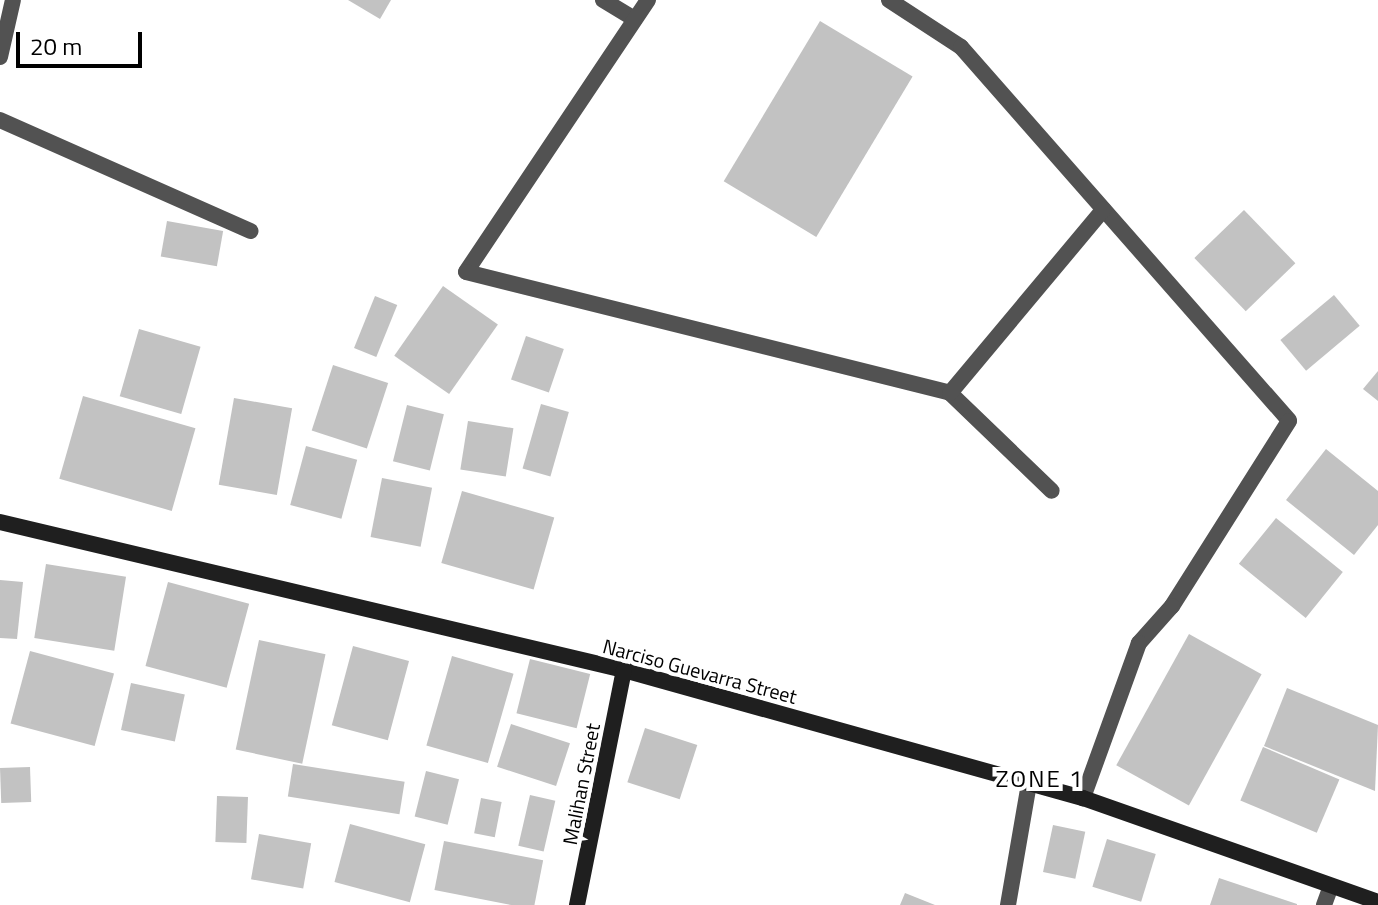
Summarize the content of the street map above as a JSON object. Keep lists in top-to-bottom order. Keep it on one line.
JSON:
{"streets":{"street":["Narciso Guevarra Street","Malihan Street"]},"crossings":[["Narciso Guevarra Street","Malihan Street"]],"districts":["ZONE 1"],"scale_bar":"20 m"}
